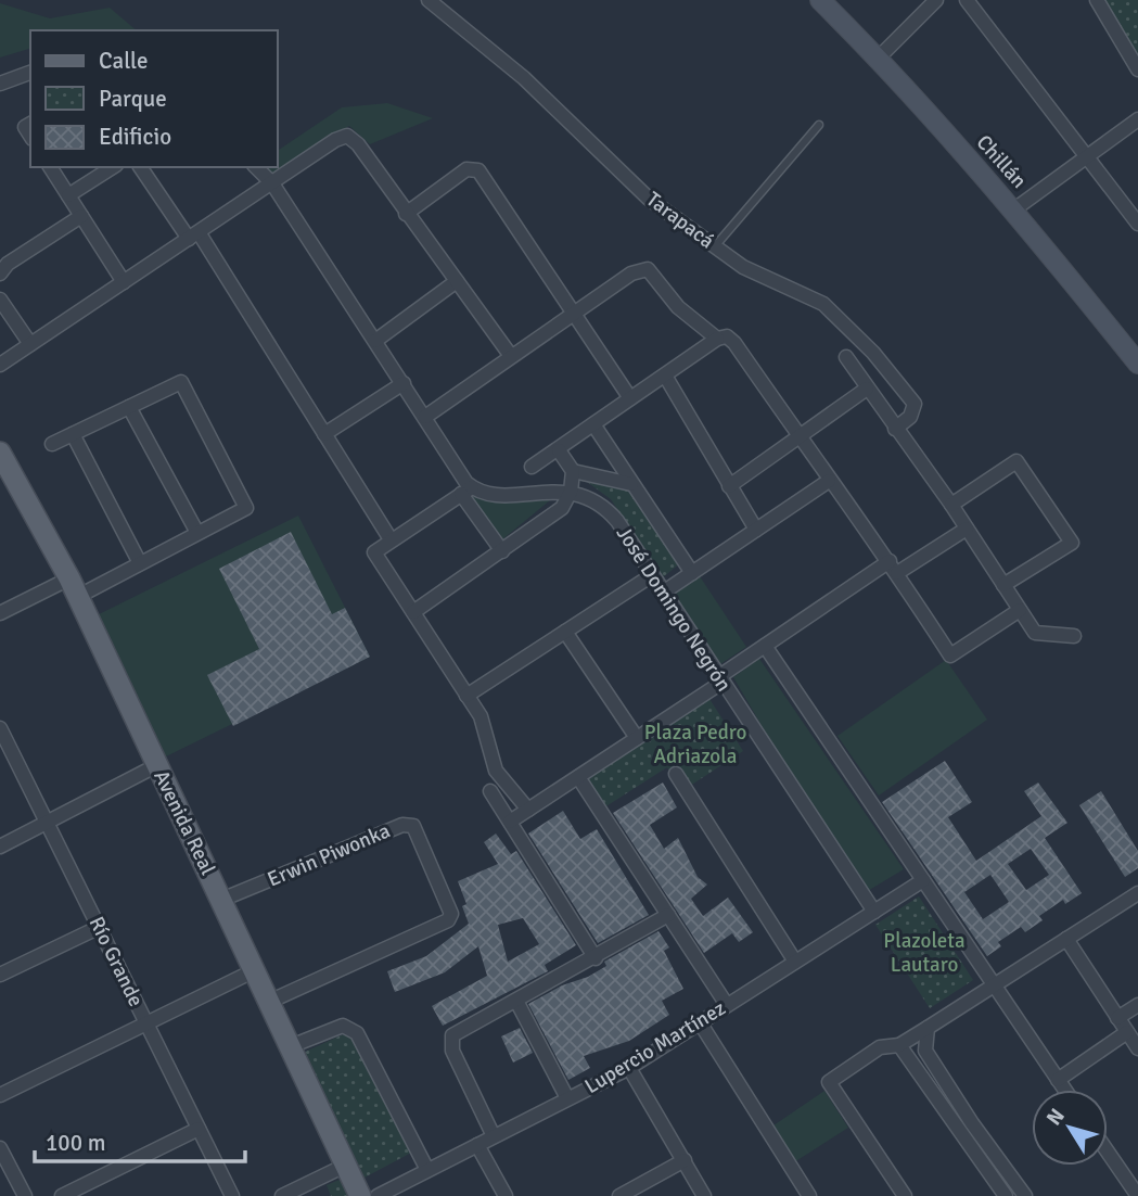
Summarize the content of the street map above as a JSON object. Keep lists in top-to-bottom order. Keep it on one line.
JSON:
{"streets":{"main road":["Avenida Real"],"street":["Chillán","Tarapacá","José Domingo Negrón","Erwin Piwonka","Río Grande","Lupercio Martínez"]},"crossings":[["José Domingo Negrón","Lupercio Martínez"],["Avenida Real","Erwin Piwonka"]],"parks":["Plaza Pedro Adriazola","Plazoleta Lautaro"],"legend":["Calle","Parque","Edificio"],"scale_bar":"100 m","north":"top left"}
